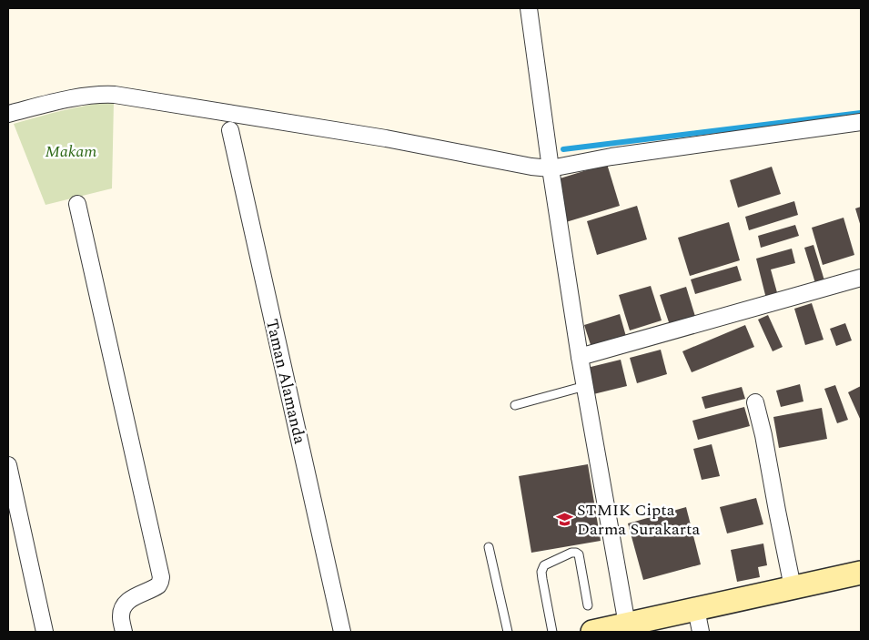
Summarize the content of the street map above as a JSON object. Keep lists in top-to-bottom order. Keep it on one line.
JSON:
{"streets":{"street":["Taman Alamanda"]},"parks":["Makam"],"places":{"school or university":["STMIK Cipta Darma Surakarta"]}}
